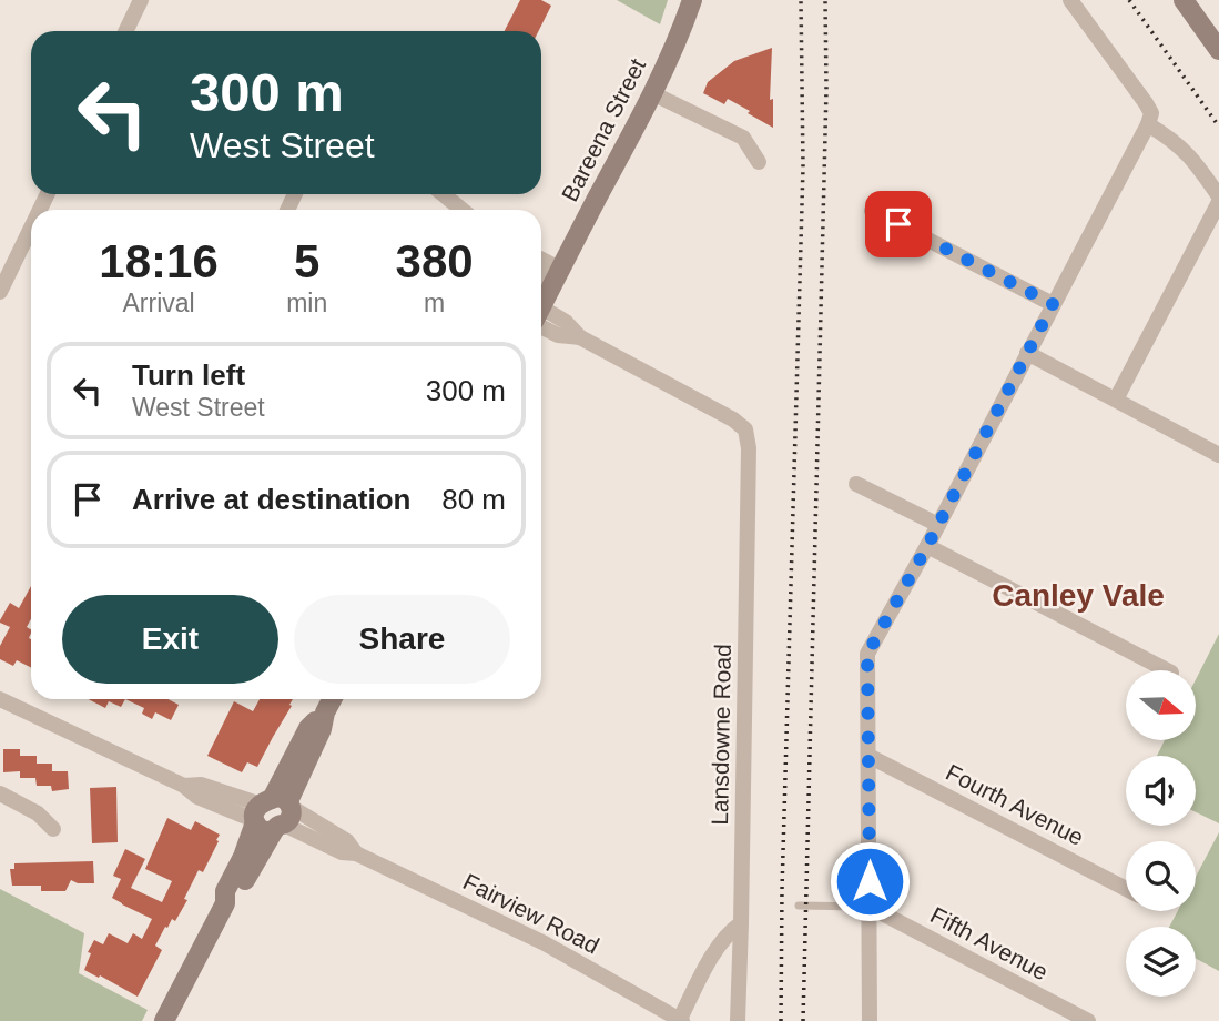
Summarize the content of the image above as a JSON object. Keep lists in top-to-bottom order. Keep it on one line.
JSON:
{"streets":{"main road":["Bareena Street"],"street":["Lansdowne Road","Fourth Avenue","Fairview Road","Fifth Avenue"]},"districts":["Canley Vale"],"north":"right","page":{"turn":["300 m","West Street"],"eta":["18:16","Arrival","5","min","380","m"],"list":[{"name":"Turn left","note":"West Street","value":"300 m"},{"name":"Arrive at destination","value":"80 m"}],"buttons":["Exit","Share"]}}
